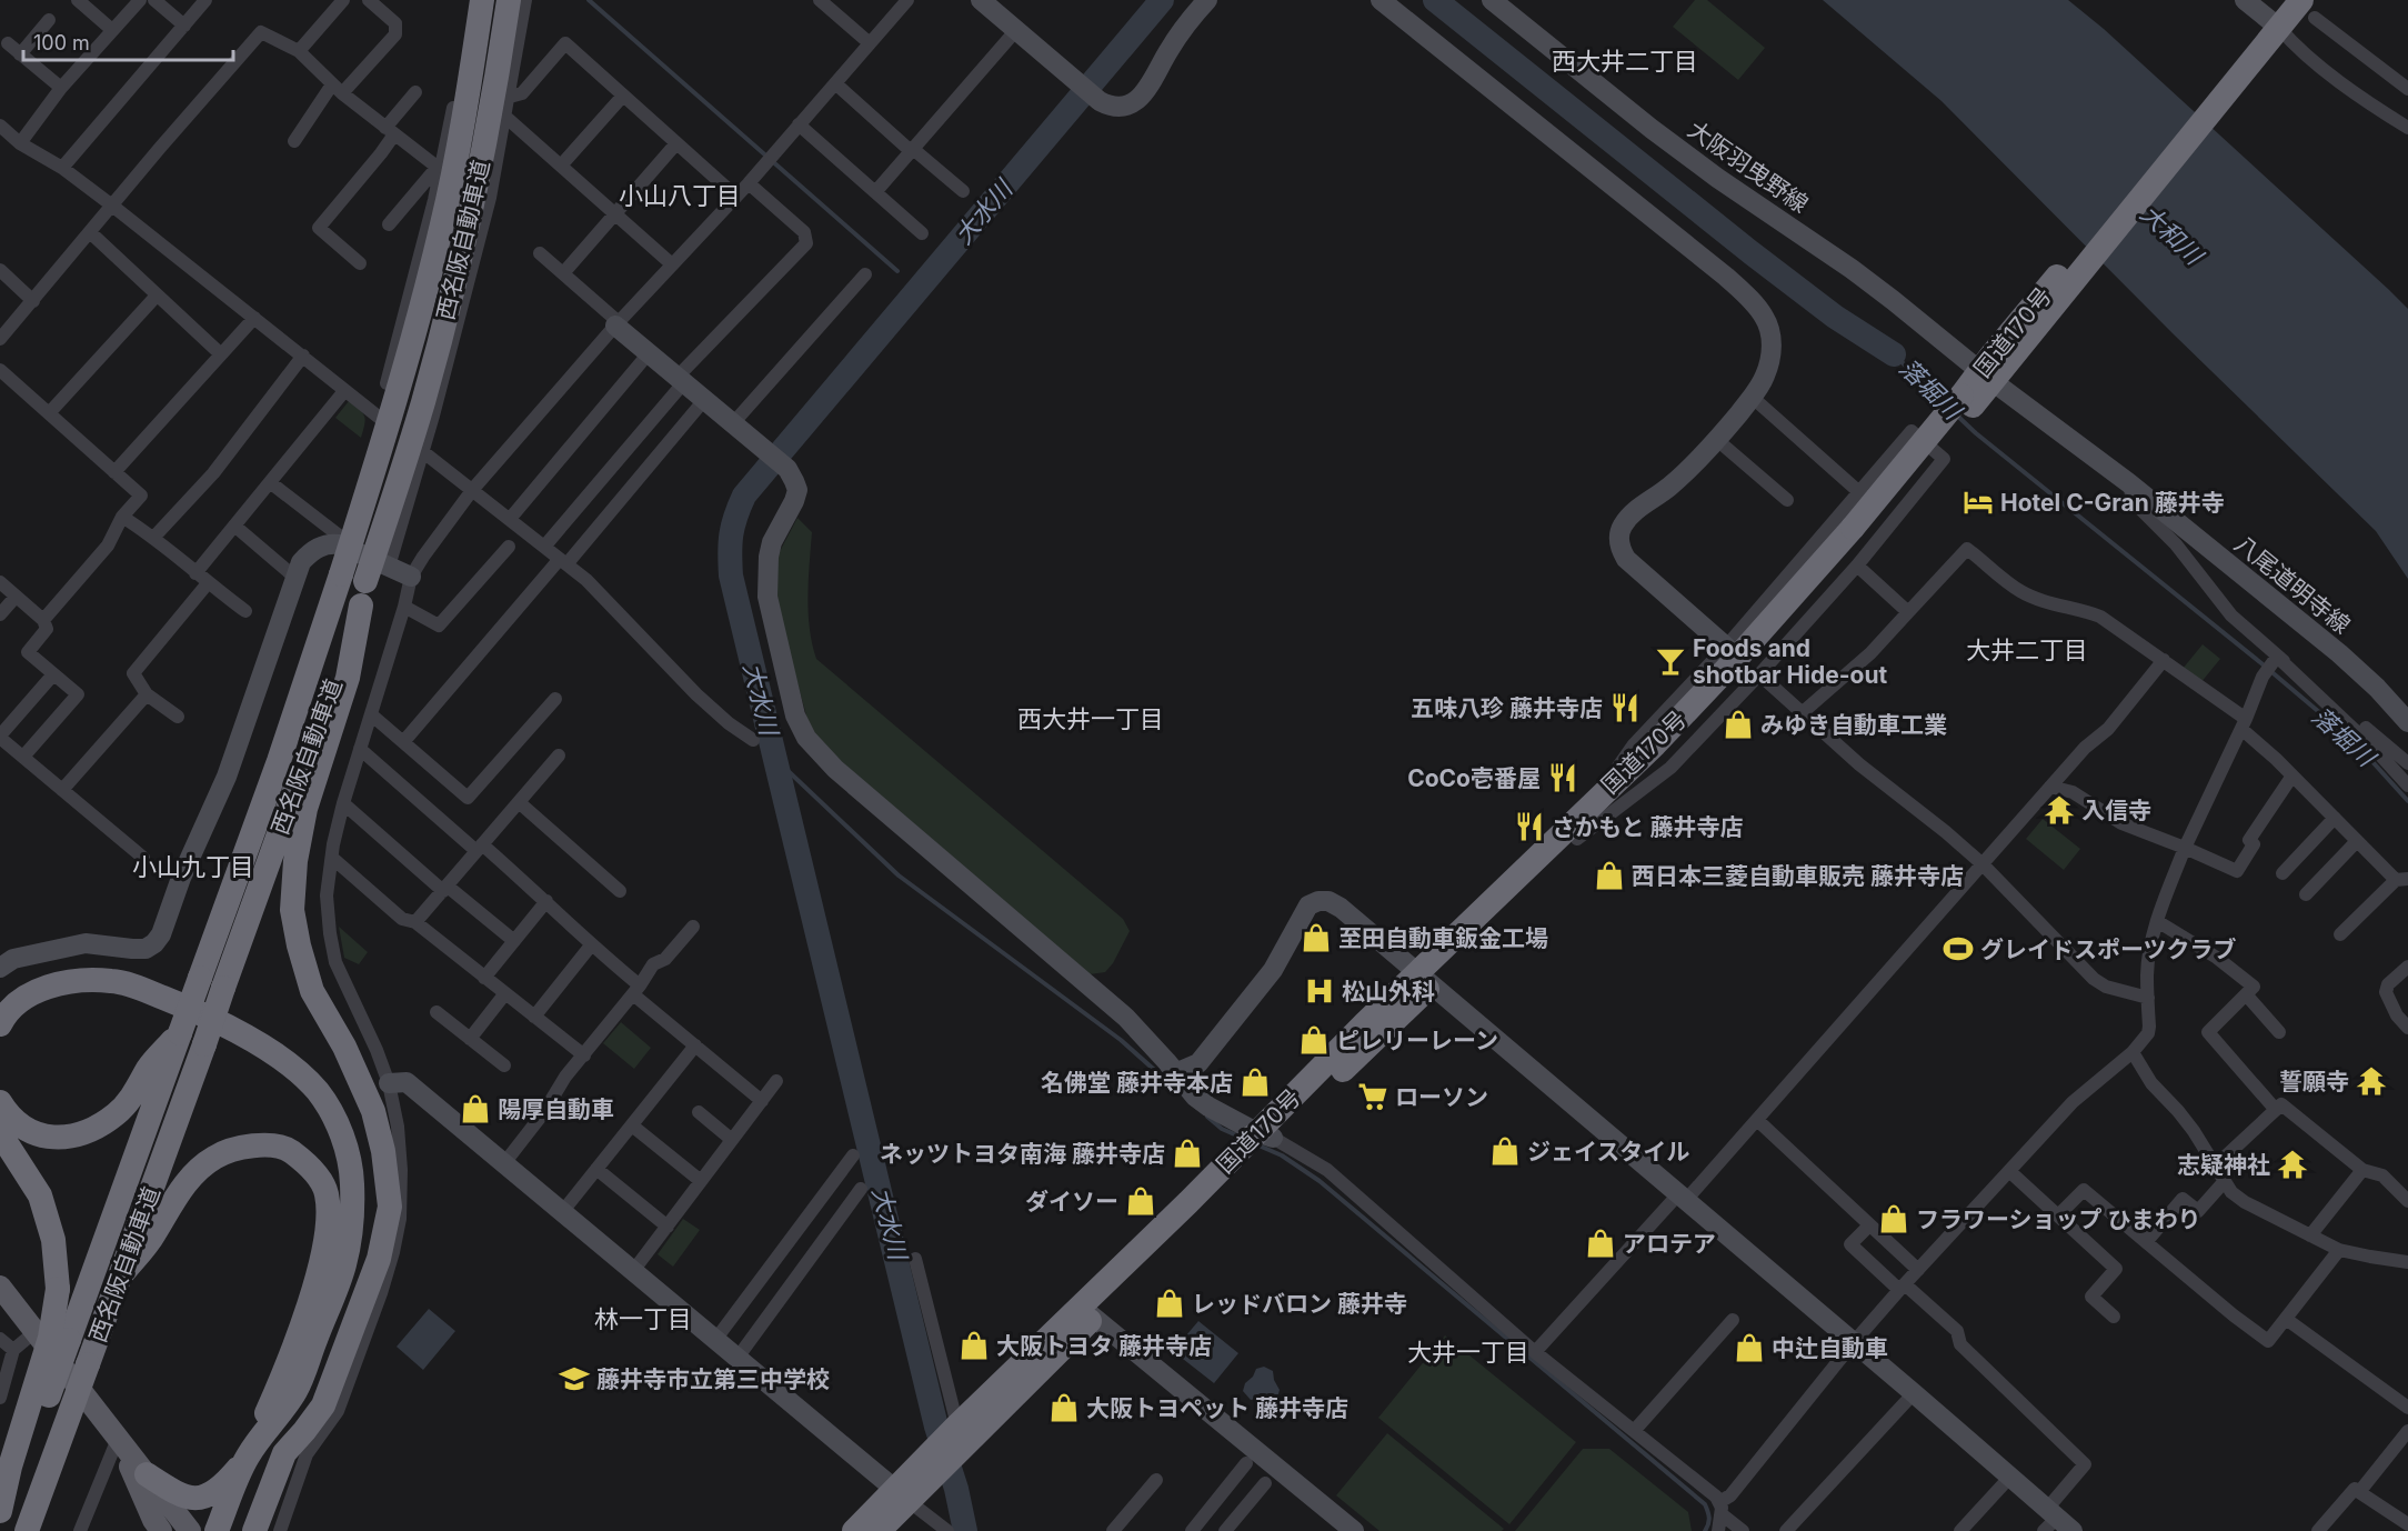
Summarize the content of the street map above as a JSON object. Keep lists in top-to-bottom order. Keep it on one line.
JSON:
{"streets":{"highway":["西名阪自動車道","国道170号"],"street":["大阪羽曳野線","八尾道明寺線"]},"crossings":[["大阪羽曳野線","国道170号"],["大阪羽曳野線","八尾道明寺線"],["国道170号","八尾道明寺線"]],"districts":["西大井二丁目","小山八丁目","大井二丁目","西大井一丁目","小山九丁目","林一丁目","大井一丁目"],"water":["大水川","大和川","落堀川"],"places":{"hotel":["Hotel C-Gran 藤井寺"],"bar":["Foods and shotbar Hide-out"],"restaurant":["五味八珍 藤井寺店","CoCo壱番屋","さかもと 藤井寺店"],"shop":["みゆき自動車工業","西日本三菱自動車販売 藤井寺店","至田自動車鈑金工場","ピレリーレーン","名佛堂 藤井寺本店","陽厚自動車","ジェイスタイル","ネッツトヨタ南海 藤井寺店","ダイソー","フラワーショップ ひまわり","アロテア","レッドバロン 藤井寺","大阪トヨタ 藤井寺店","中辻自動車","大阪トヨペット 藤井寺店"],"temple":["入信寺","誓願寺","志疑神社"],"sports":["グレイドスポーツクラブ"],"hospital":["松山外科"],"supermarket":["ローソン"],"school or university":["藤井寺市立第三中学校"]},"scale_bar":"100 m"}
